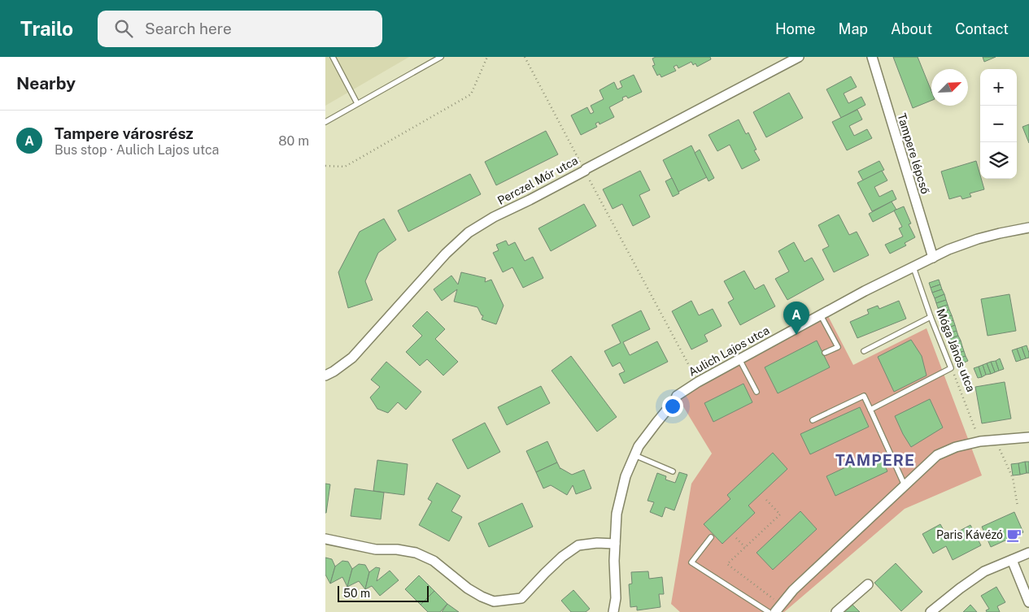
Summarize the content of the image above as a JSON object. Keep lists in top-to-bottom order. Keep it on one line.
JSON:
{"streets":{"street":["Tampere lépcső","Perczel Mór utca","Aulich Lajos utca"],"lane":["Móga János utca"]},"crossings":[["Tampere lépcső","Aulich Lajos utca"],["Móga János utca","Aulich Lajos utca"]],"districts":["TAMPERE"],"places":{"cafe":["Paris Kávézó"]},"scale_bar":"50 m","north":"top right","page":{"header":"Trailo","search":"Search here","nav":["Home","Map","About","Contact"],"heading":"Nearby","map_buttons":["+","−"],"list":[{"mark":"A","name":"Tampere városrész","note":"Bus stop · Aulich Lajos utca","value":"80 m"}],"pins":"A","scale":"50 m"}}
